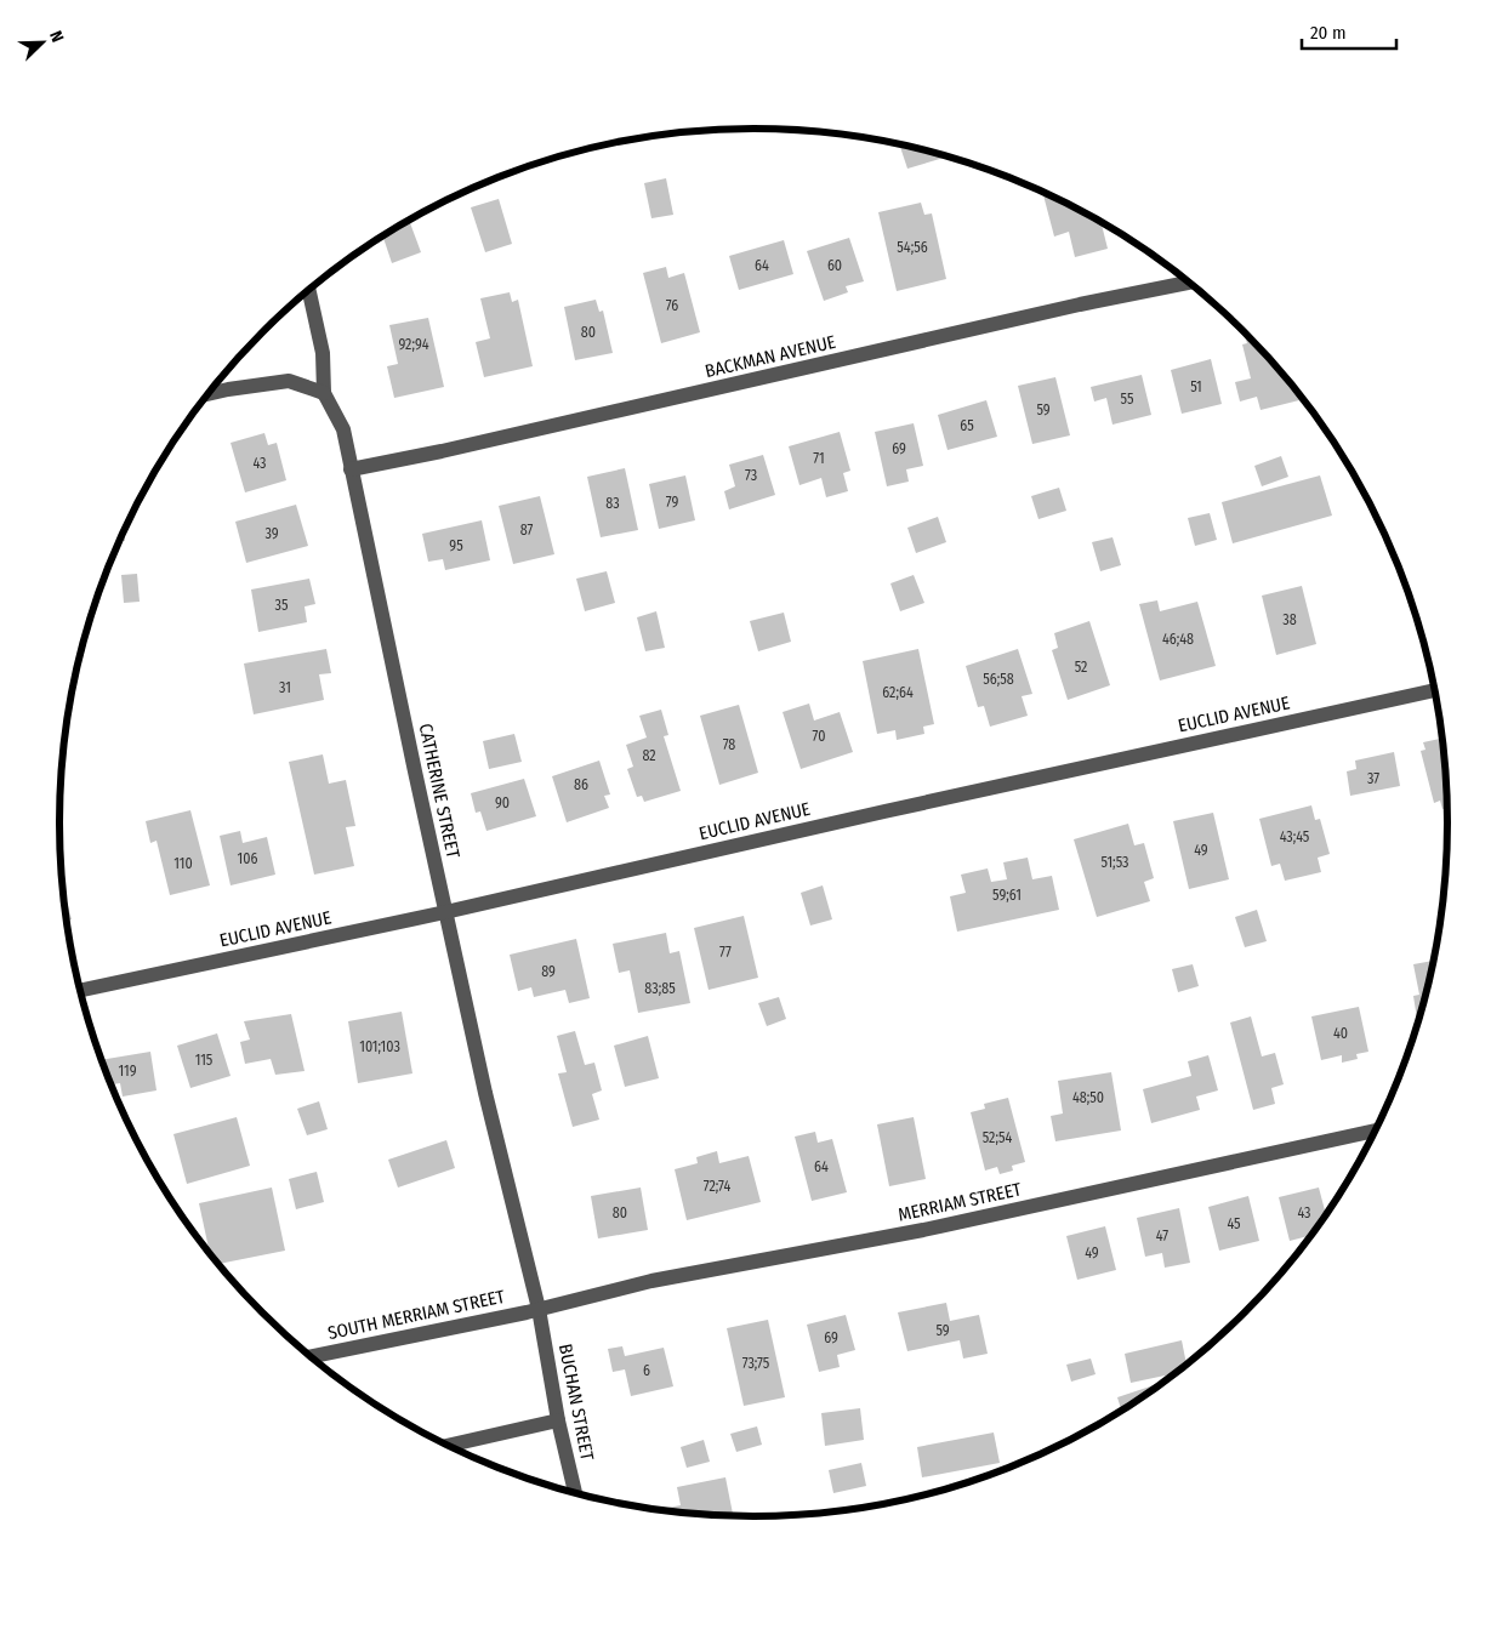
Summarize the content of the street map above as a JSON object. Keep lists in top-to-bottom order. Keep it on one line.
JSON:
{"streets":{"street":["BACKMAN AVENUE","EUCLID AVENUE","CATHERINE STREET","MERRIAM STREET","SOUTH MERRIAM STREET","BUCHAN STREET"]},"crossings":[["BACKMAN AVENUE","CATHERINE STREET"],["EUCLID AVENUE","CATHERINE STREET"],["CATHERINE STREET","MERRIAM STREET"],["CATHERINE STREET","SOUTH MERRIAM STREET"],["CATHERINE STREET","BUCHAN STREET"],["MERRIAM STREET","SOUTH MERRIAM STREET"],["MERRIAM STREET","BUCHAN STREET"],["SOUTH MERRIAM STREET","BUCHAN STREET"]],"house_numbers":["54;56","64","60","76","80","92;94","51","55","59","65","69","71","43","73","79","83","87","39","95","35","38","46;48","52","56;58","31","62;64","70","78","82","37","86","90","43;45","49","106","51;53","110","59;61","77","89","83;85","40","101;103","115","119","48;50","52;54","64","72;74","80","43","45","47","49","59","69","73;75","6"],"scale_bar":"20 m","north":"top right"}
